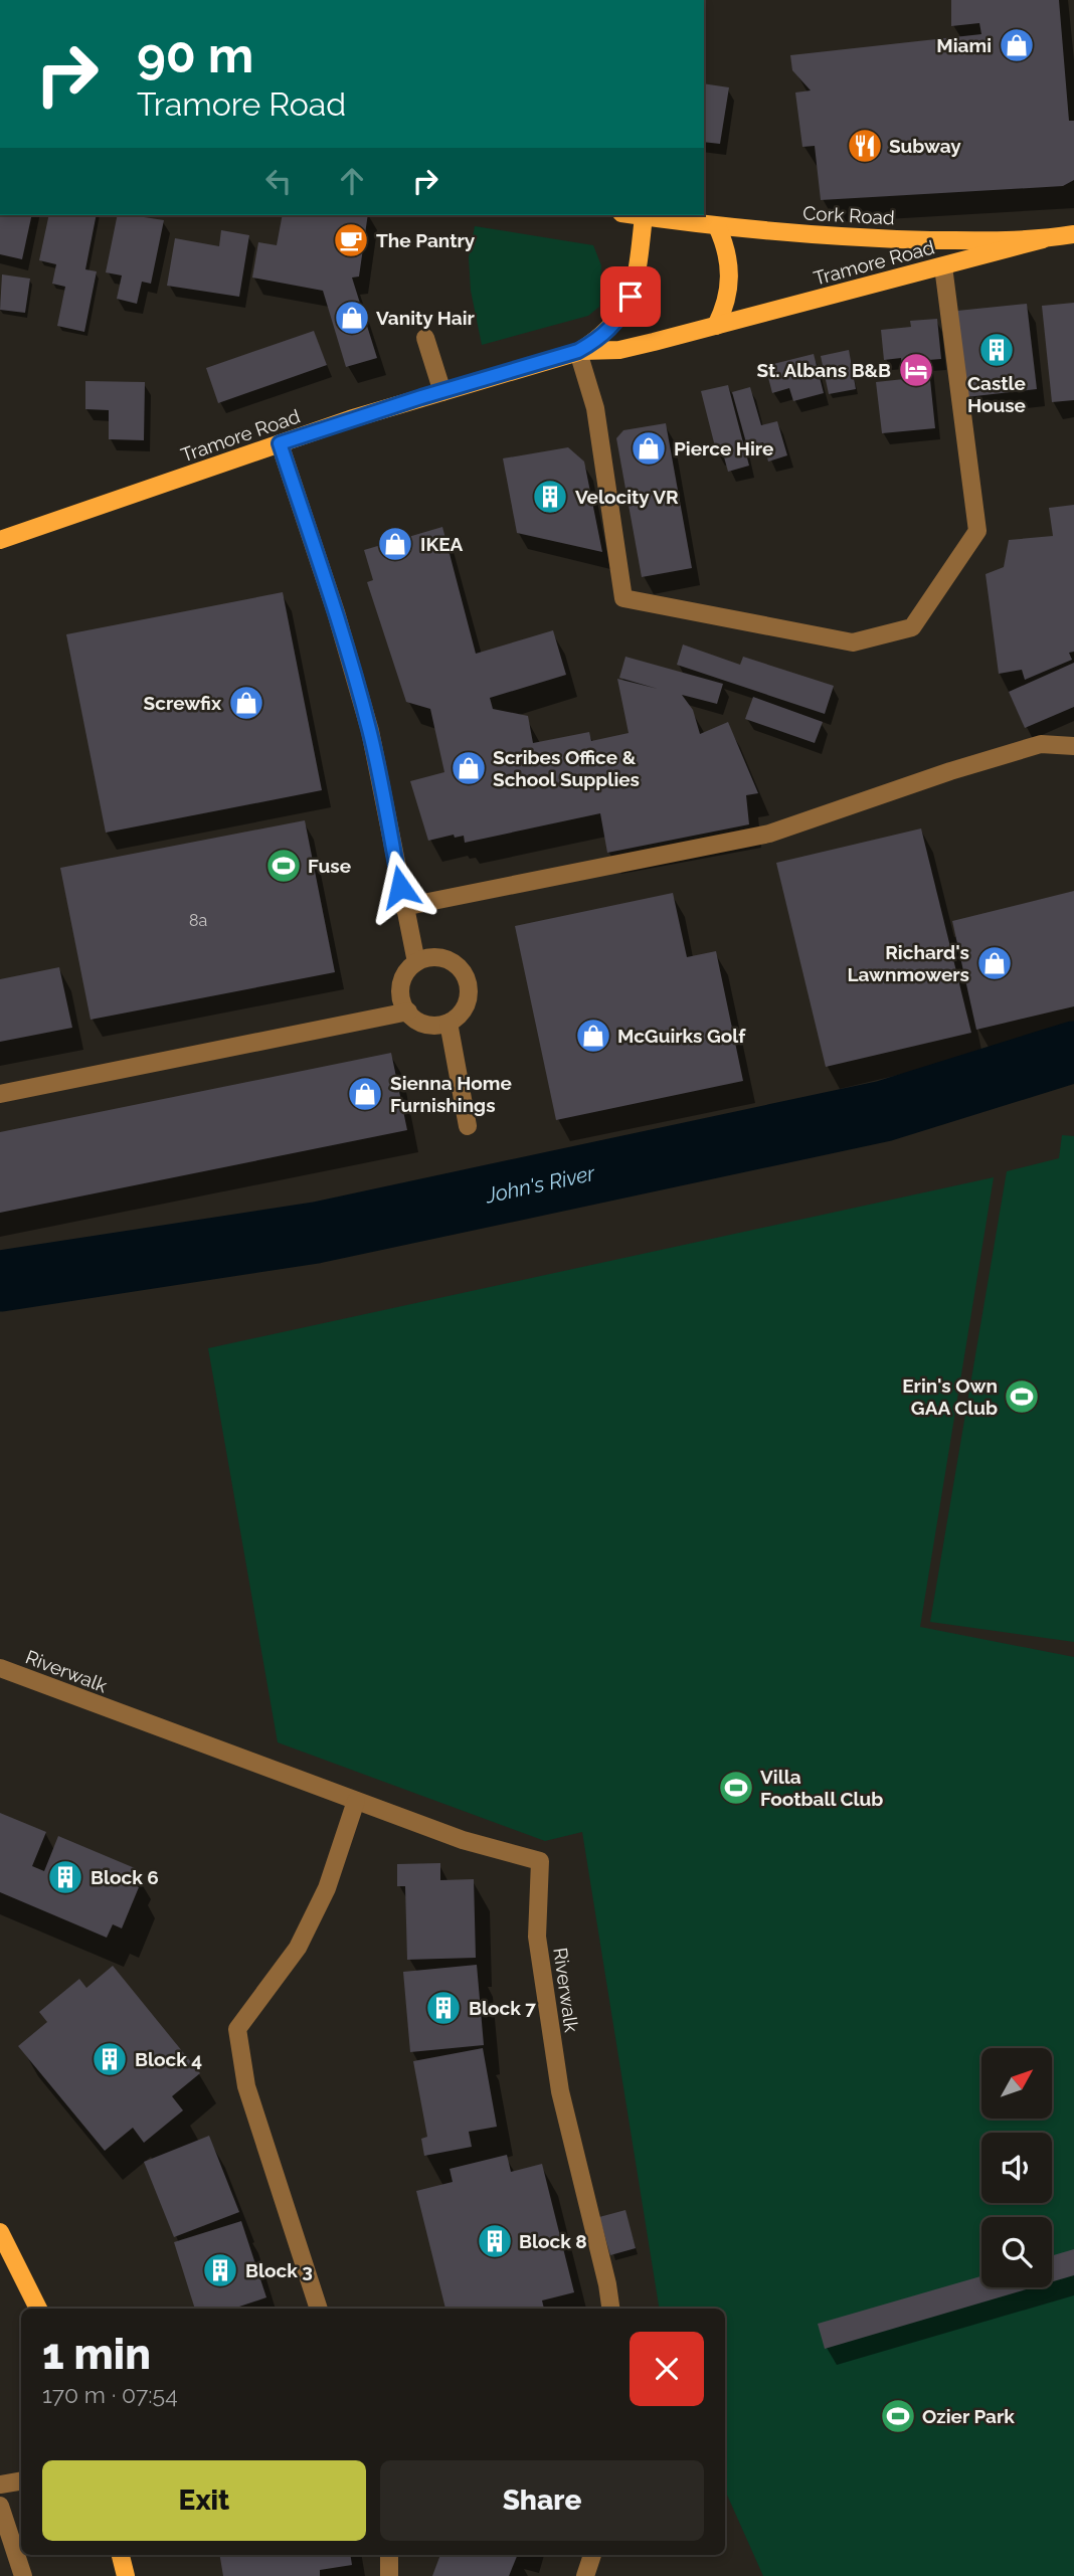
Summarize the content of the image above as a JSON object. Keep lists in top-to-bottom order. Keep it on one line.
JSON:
{"streets":{"main road":["Cork Road","Tramore Road"],"street":["Riverwalk"]},"crossings":[["Cork Road","Tramore Road"]],"water":["John's River"],"places":{"shop":["Miami","Vanity Hair","Pierce Hire","IKEA","Screwfix","Scribes Office & School Supplies","Richard's Lawnmowers","McGuirks Golf","Sienna Home Furnishings"],"restaurant":["Subway"],"cafe":["The Pantry"],"building":["Castle House","Velocity VR","Block 6","Block 7","Block 4","Block 8","Block 3"],"hotel":["St. Albans B&B"],"sports":["Fuse","Erin's Own GAA Club","Villa Football Club","Ozier Park"]},"house_numbers":["8a"],"north":"top right","page":{"turn":["90 m","Tramore Road"],"heading":["1 min","170 m · 07:54"],"buttons":["Exit","Share"]}}
